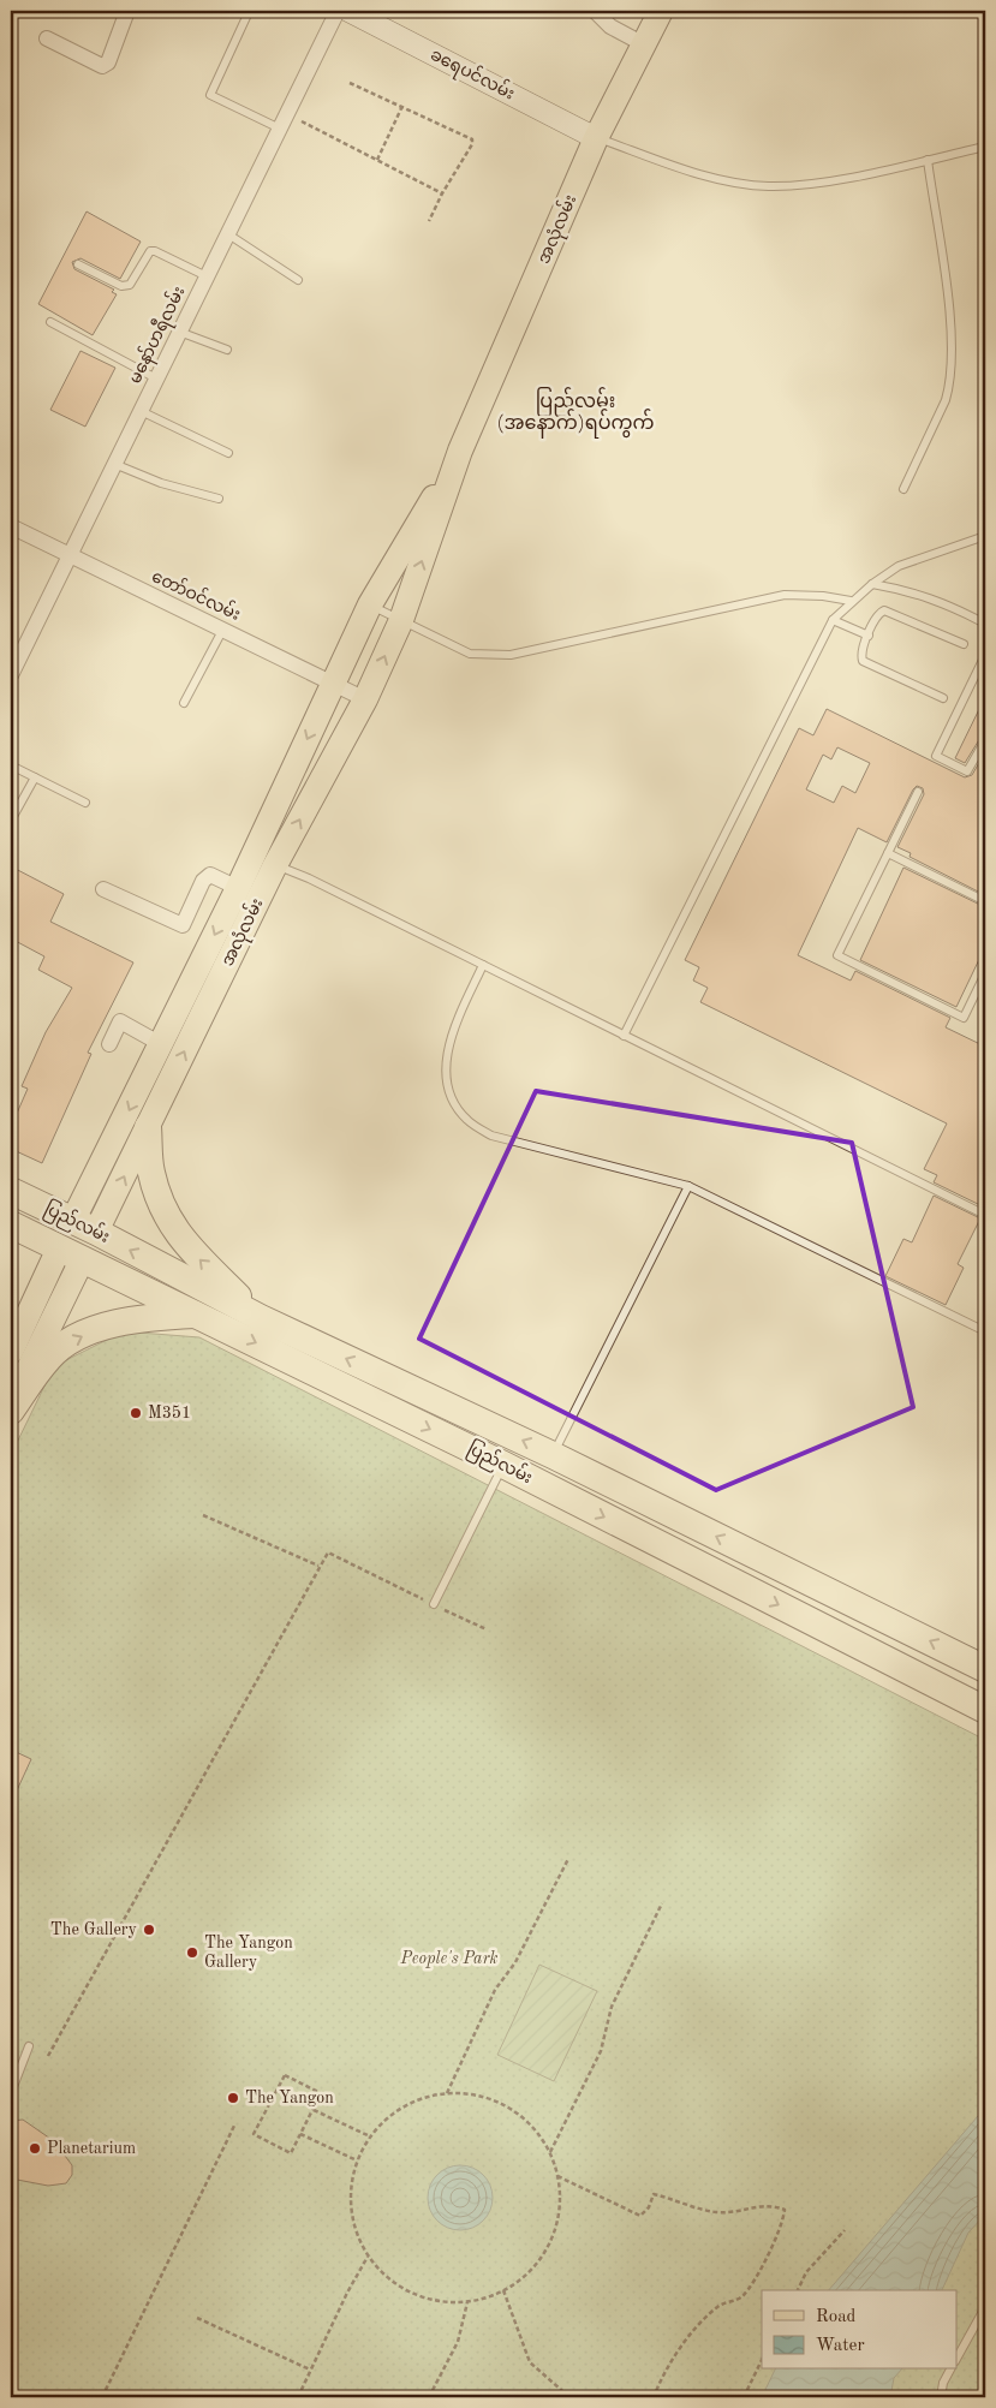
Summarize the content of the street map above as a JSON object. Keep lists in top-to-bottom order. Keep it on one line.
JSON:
{"streets":{"highway":["အလုံလမ်း","ပြည်လမ်း"],"street":["ခရေပင်လမ်း","မနော်ဟရီလမ်း","တော်ဝင်လမ်း"]},"crossings":[["ခရေပင်လမ်း","အလုံလမ်း"],["အလုံလမ်း","တော်ဝင်လမ်း"],["အလုံလမ်း","ပြည်လမ်း"],["မနော်ဟရီလမ်း","တော်ဝင်လမ်း"]],"districts":["ပြည်လမ်း (အနောက်)ရပ်ကွက်"],"parks":["People's Park"],"places":["M351","The Gallery","The Yangon Gallery","The Yangon","Planetarium"],"legend":["Road","Water"]}
